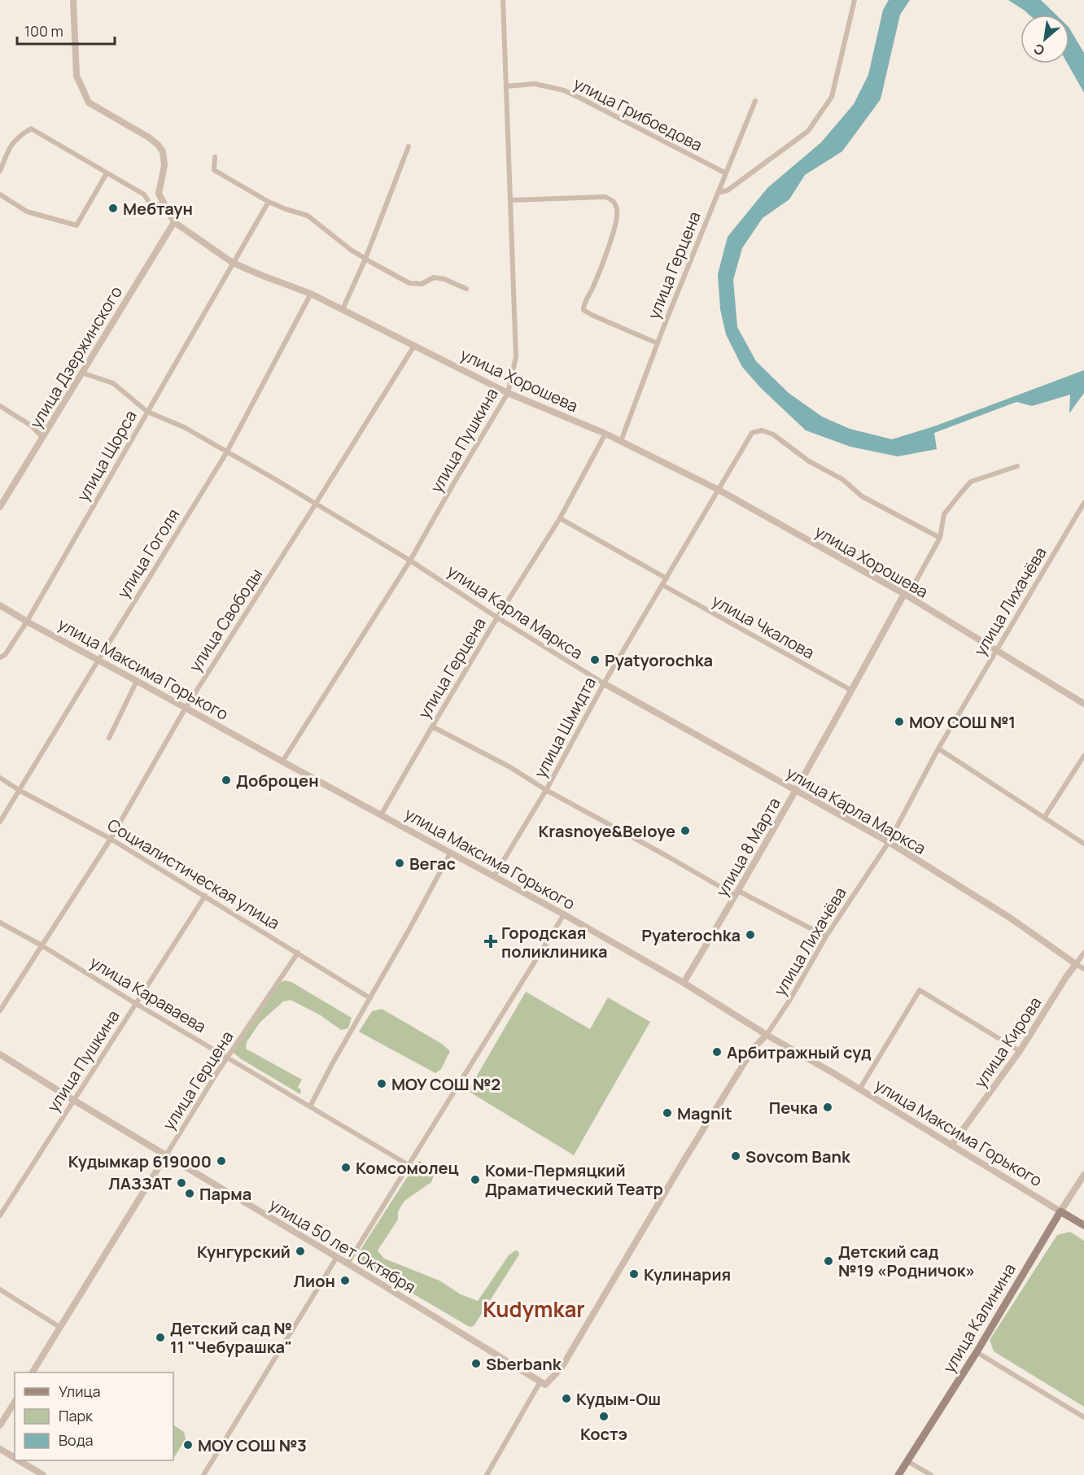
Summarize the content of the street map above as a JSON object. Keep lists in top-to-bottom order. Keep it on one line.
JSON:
{"streets":{"main road":["улица Максима Горького","улица Калинина"],"street":["улица Грибоедова","улица Герцена","улица Дзержинского","улица Хорошева","улица Пушкина","улица Щорса","улица Гоголя","улица Лихачёва","улица Карла Маркса","улица Свободы","улица Чкалова","улица Шмидта","улица 8 Марта","Социалистическая улица","улица Караваева","улица Кирова","улица 50 лет Октября"]},"crossings":[["улица Грибоедова","улица Герцена"],["улица Грибоедова","улица Пушкина"],["улица Герцена","улица Хорошева"],["улица Герцена","улица Карла Маркса"],["улица Герцена","улица Максима Горького"],["улица Герцена","Социалистическая улица"],["улица Герцена","улица Караваева"],["улица Герцена","улица 50 лет Октября"],["улица Дзержинского","улица Хорошева"],["улица Дзержинского","улица Карла Маркса"],["улица Хорошева","улица Пушкина"],["улица Хорошева","улица Щорса"],["улица Хорошева","улица Гоголя"],["улица Хорошева","улица Лихачёва"],["улица Хорошева","улица Свободы"],["улица Хорошева","улица Шмидта"],["улица Хорошева","улица 8 Марта"],["улица Пушкина","улица Карла Маркса"],["улица Пушкина","улица Максима Горького"],["улица Пушкина","Социалистическая улица"],["улица Пушкина","улица Караваева"],["улица Пушкина","улица 50 лет Октября"],["улица Щорса","улица Карла Маркса"],["улица Щорса","улица Максима Горького"],["улица Гоголя","улица Карла Маркса"],["улица Гоголя","улица Максима Горького"],["улица Гоголя","Социалистическая улица"],["улица Лихачёва","улица Карла Маркса"],["улица Лихачёва","улица Максима Горького"],["улица Лихачёва","улица 50 лет Октября"],["улица Карла Маркса","улица Свободы"],["улица Карла Маркса","улица Шмидта"],["улица Карла Маркса","улица 8 Марта"],["улица Карла Маркса","улица Кирова"],["улица Свободы","улица Максима Горького"],["улица Свободы","Социалистическая улица"],["улица Свободы","улица Караваева"],["улица Чкалова","улица Шмидта"],["улица Чкалова","улица 8 Марта"],["улица Максима Горького","улица Шмидта"],["улица Максима Горького","улица 8 Марта"],["улица Максима Горького","улица Кирова"],["улица Максима Горького","улица Калинина"]],"districts":["Kudymkar"],"places":{"other":["Мебтаун","Pyatyorochka","МОУ СОШ №1","Доброцен","Krasnoye&Beloye","Вегас","Pyaterochka","Арбитражный суд","МОУ СОШ №2","Печка","Magnit","Sovcom Bank","Кудымкар 619000","Комсомолец","Коми-Пермяцкий Драматический Театр","ЛАЗЗАТ","Парма","Кунгурский","Детский сад №19 «Родничок»","Кулинария","Лион","Детский сад № 11 \"Чебурашка\"","Sberbank","Кудым-Ош","Костэ","МОУ СОШ №3"],"health":["Городская поликлиника"]},"legend":["Улица","Парк","Вода"],"scale_bar":"100 m","north":"bottom left"}
